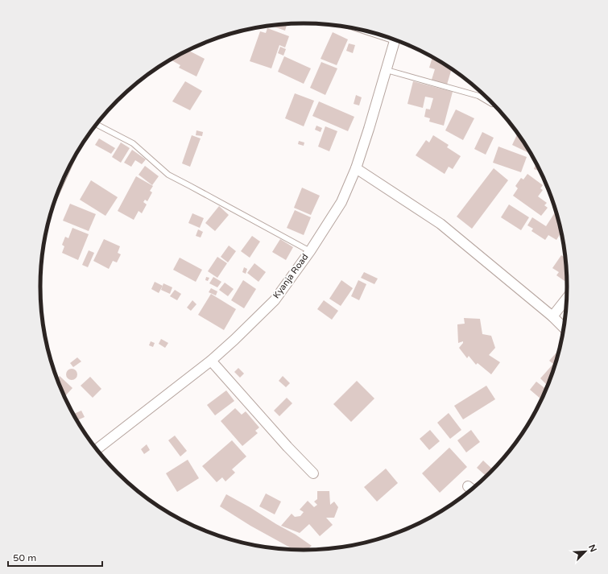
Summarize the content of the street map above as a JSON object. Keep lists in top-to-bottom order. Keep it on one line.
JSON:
{"streets":{"street":["Kyanja Road"]},"scale_bar":"50 m","north":"top right"}
